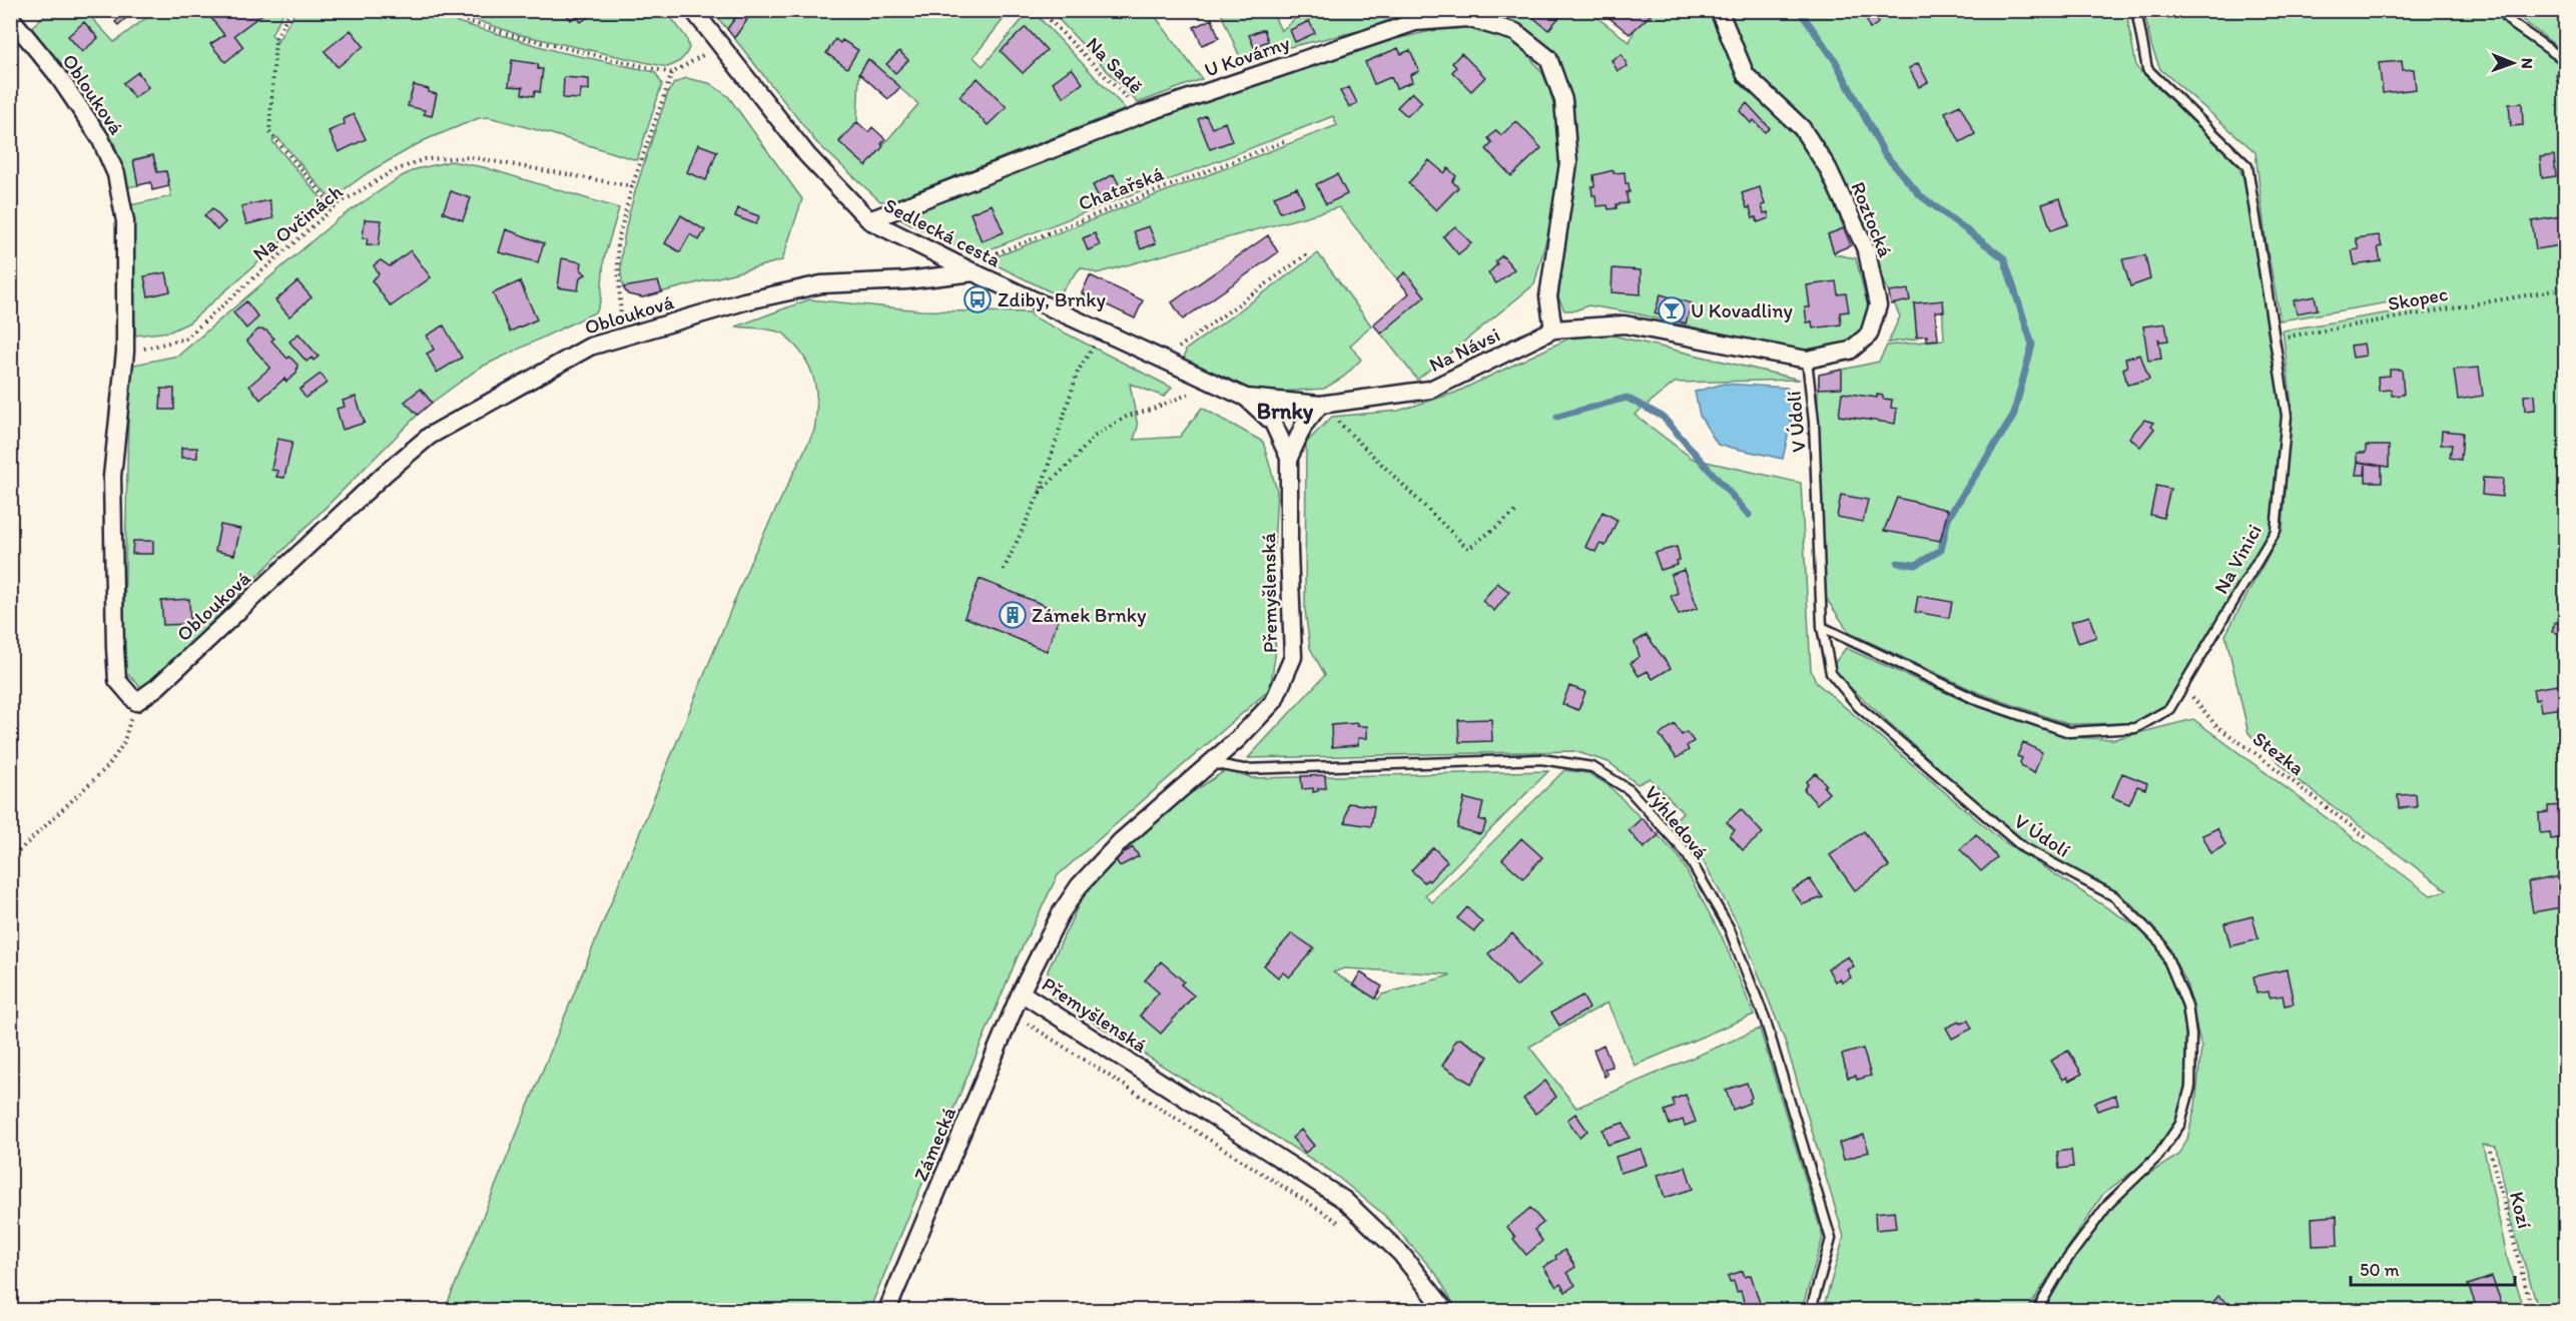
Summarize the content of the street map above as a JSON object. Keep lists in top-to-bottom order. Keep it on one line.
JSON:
{"streets":{"street":["U Kovárny","Oblouková","Roztocká","Sedlecká cesta","Na Návsi","Přemyšlenská","Zámecká"],"lane":["V Údolí","Na Vinici","Výhledová"],"path":["Na Sadě","Chatařská","Na Ovčinách","Skopec","Stezka","Kozí"]},"crossings":[["U Kovárny","Na Sadě"],["U Kovárny","Roztocká"],["U Kovárny","Sedlecká cesta"],["U Kovárny","Na Návsi"],["Oblouková","Chatařská"],["Oblouková","Na Ovčinách"],["Oblouková","Sedlecká cesta"],["Chatařská","Sedlecká cesta"],["Roztocká","Na Návsi"],["Roztocká","V Údolí"],["Sedlecká cesta","Na Návsi"],["Skopec","Na Vinici"],["V Údolí","Na Vinici"],["Na Vinici","Stezka"],["Přemyšlenská","Výhledová"],["Přemyšlenská","Zámecká"]],"districts":["Brnky"],"places":{"bus stop":["Zdiby, Brnky"],"bar":["U Kovadliny"],"building":["Zámek Brnky"]},"scale_bar":"50 m","north":"right"}
